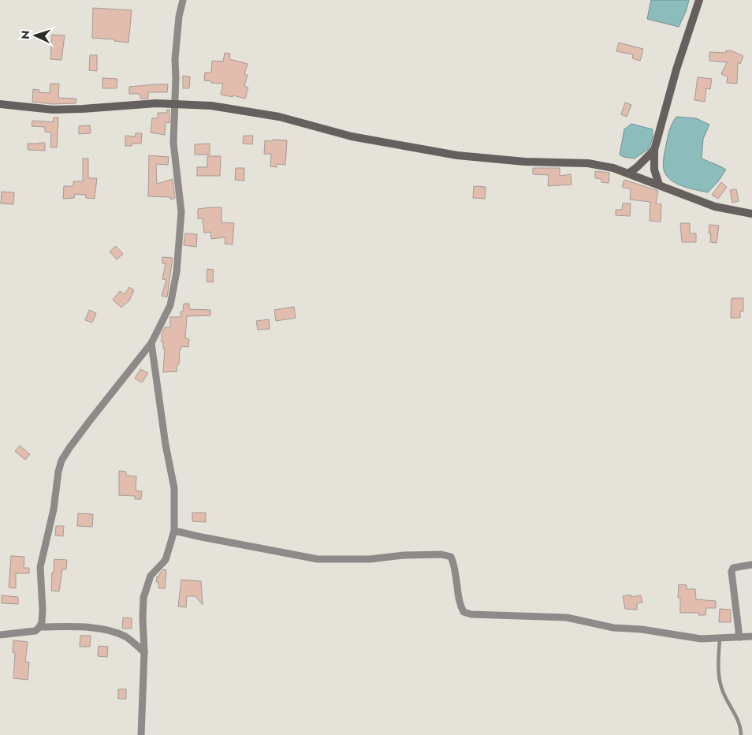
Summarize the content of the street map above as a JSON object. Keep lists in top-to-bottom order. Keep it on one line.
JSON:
{"north":"left"}
